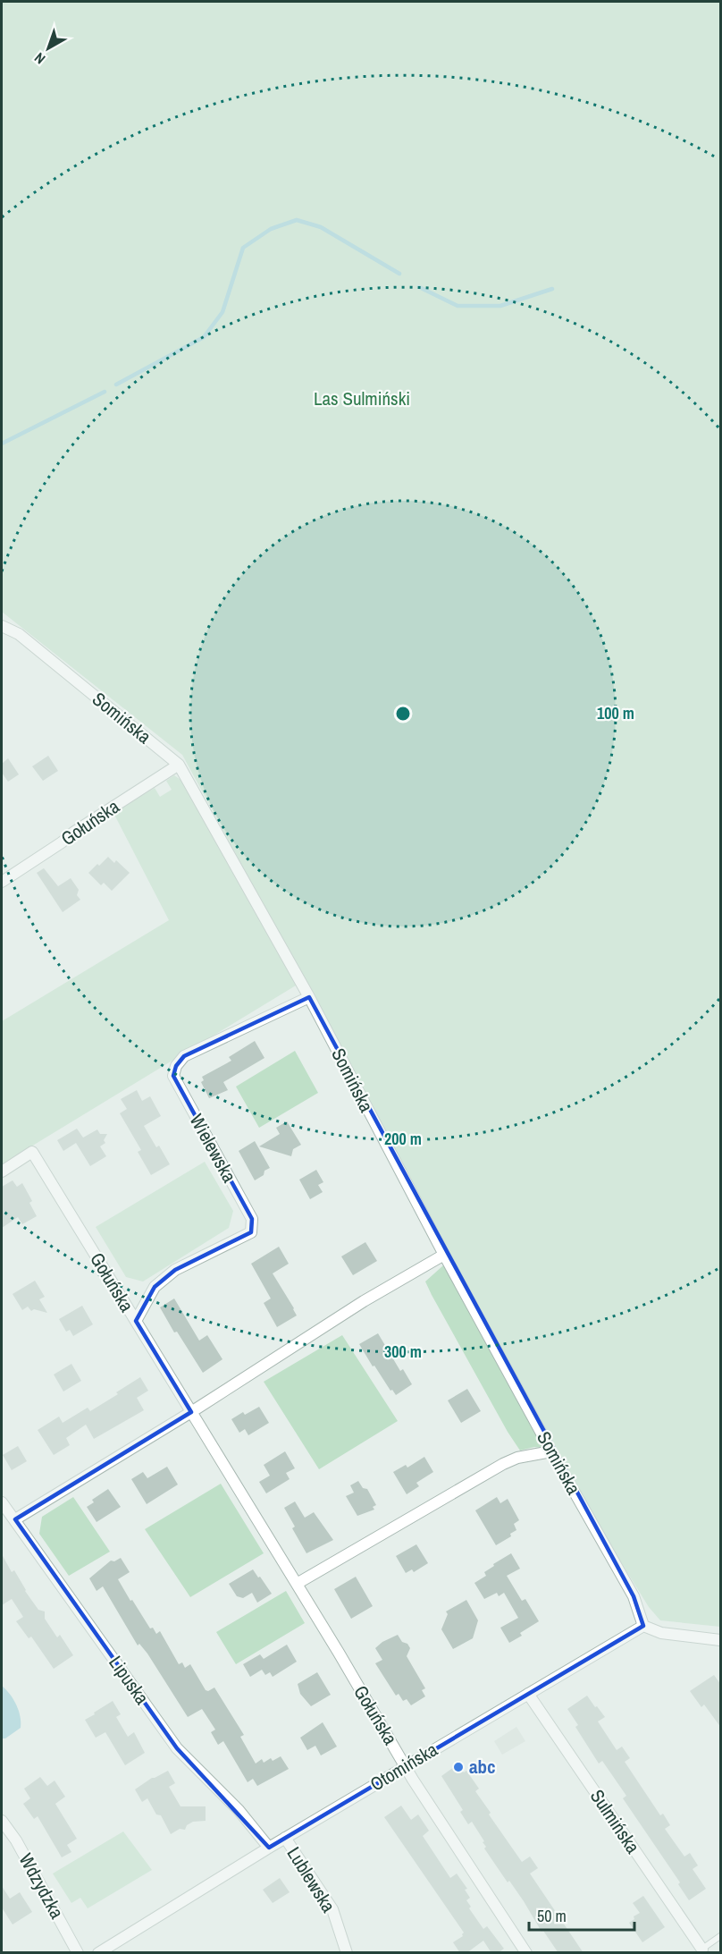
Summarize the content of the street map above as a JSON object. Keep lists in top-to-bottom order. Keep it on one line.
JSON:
{"streets":{"street":["Somińska","Gołuńska","Wielewska","Lipuska","Otomińska","Sulmińska","Lublewska","Wdzydzka"]},"crossings":[["Somińska","Gołuńska"],["Somińska","Wielewska"],["Somińska","Otomińska"],["Gołuńska","Wielewska"],["Gołuńska","Otomińska"],["Lipuska","Otomińska"],["Otomińska","Sulmińska"],["Otomińska","Lublewska"]],"parks":["Las Sulmiński"],"places":["abc"],"scale_bar":"50 m","north":"bottom left","rings":["100 m","200 m","300 m"]}
